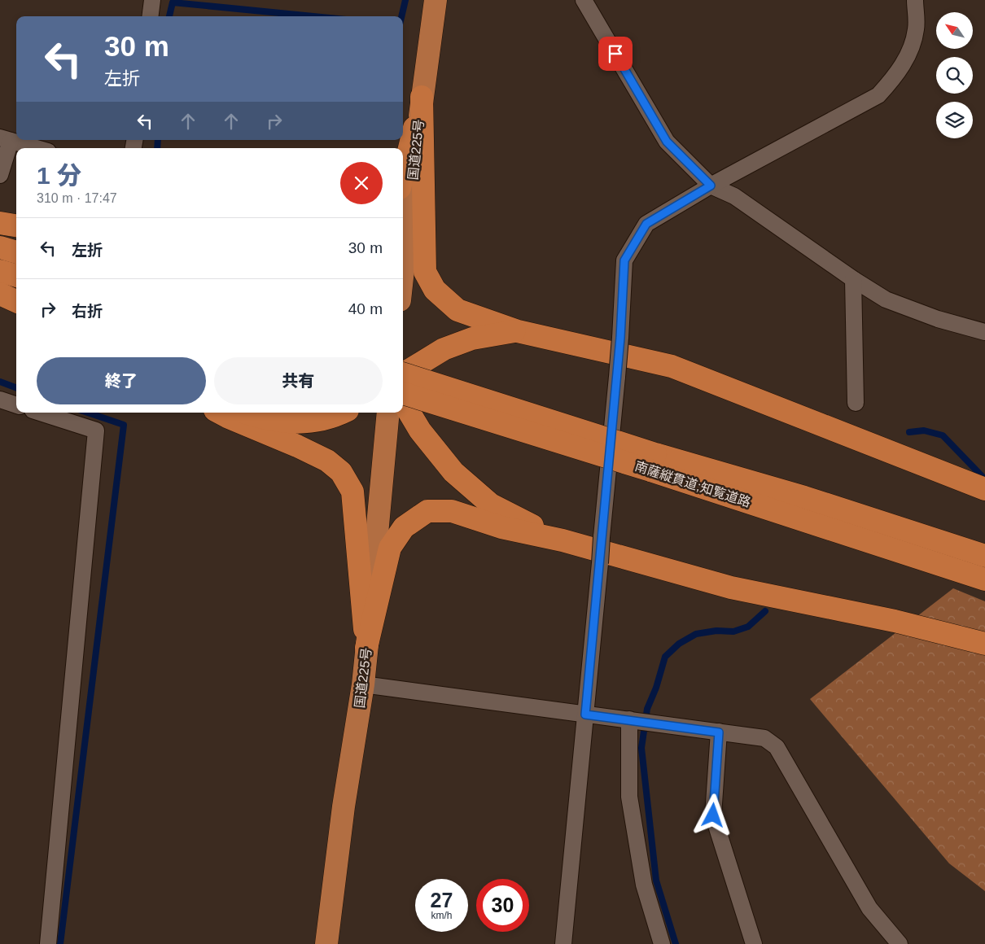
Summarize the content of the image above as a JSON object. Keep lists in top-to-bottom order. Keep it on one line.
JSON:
{"streets":{"highway":["国道225号","南薩縦貫道;知覧道路"]},"north":"top left","page":{"turn":["30 m","左折"],"heading":["1 分","310 m · 17:47"],"list":[{"name":"左折","value":"30 m"},{"name":"右折","value":"40 m"}],"buttons":["終了","共有"],"speed":"27 km/h","limit":"30"}}
